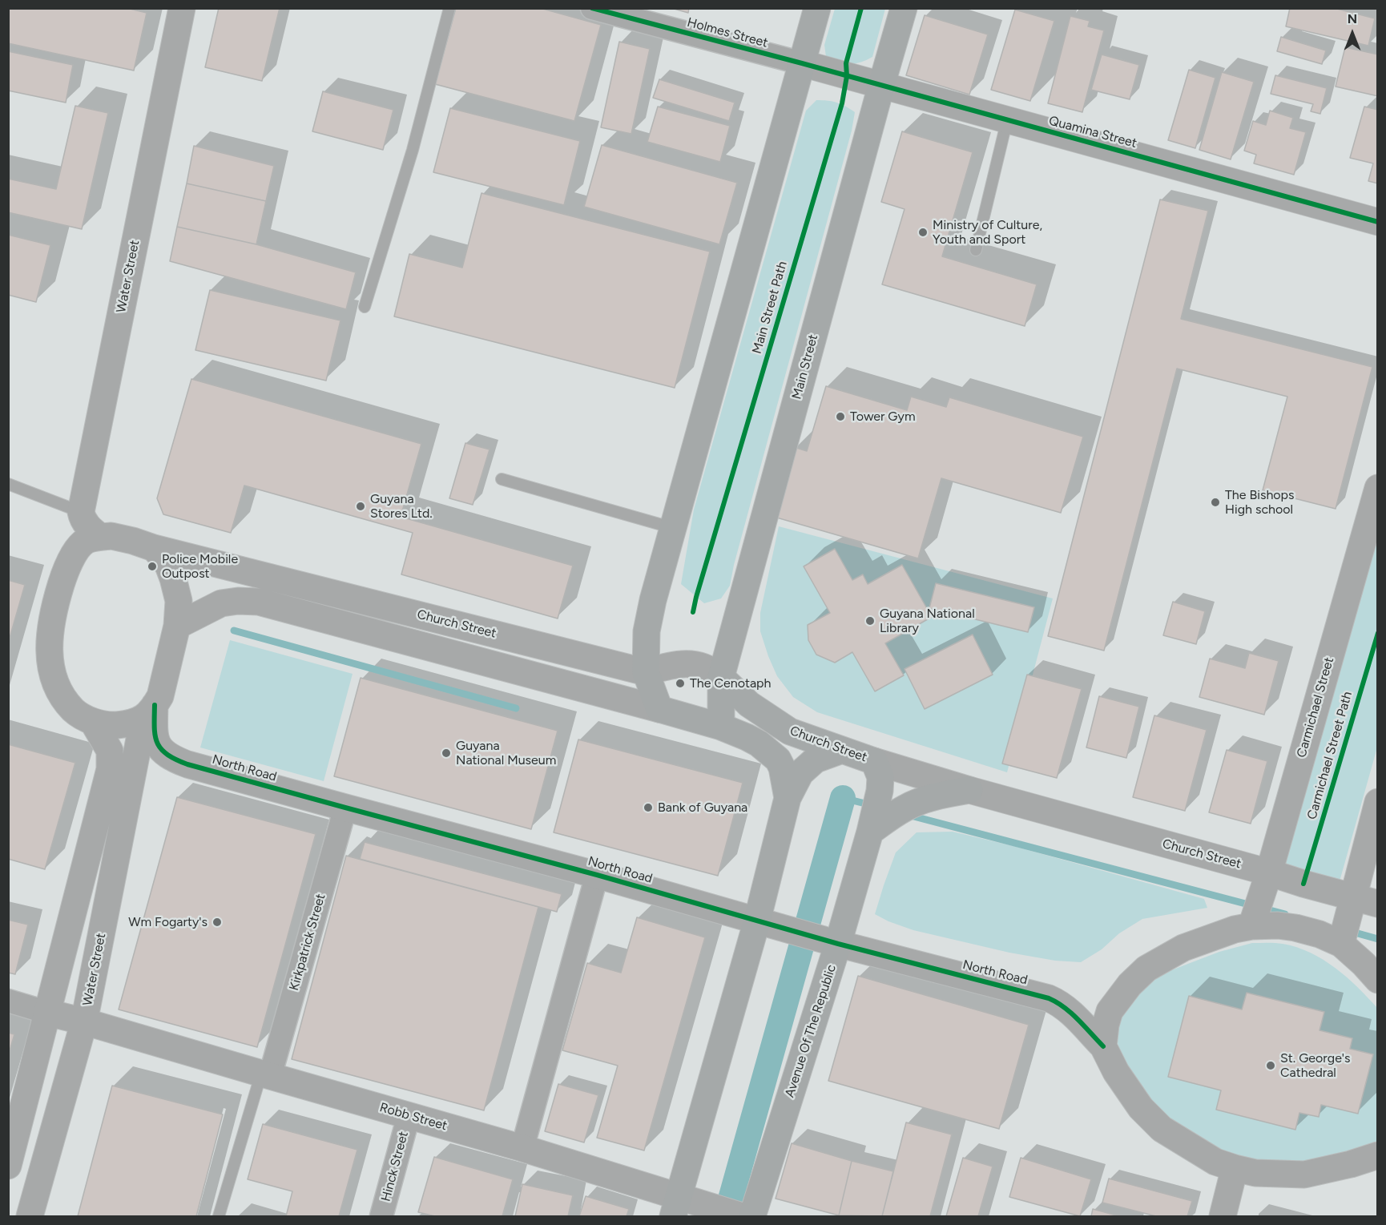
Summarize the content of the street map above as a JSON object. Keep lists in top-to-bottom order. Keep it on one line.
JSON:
{"streets":{"main road":["Main Street","Church Street","Avenue Of The Republic"],"street":["Holmes Street","Quamina Street","Water Street","Carmichael Street","North Road","Kirkpatrick Street","Robb Street","Hinck Street"],"cycle path":["Main Street Path","Carmichael Street Path"]},"crossings":[["Holmes Street","Quamina Street"],["Quamina Street","Main Street"],["Water Street","Church Street"],["Water Street","North Road"],["Water Street","Robb Street"],["Main Street","Church Street"],["Church Street","Carmichael Street"],["Church Street","North Road"],["Church Street","Avenue Of The Republic"],["North Road","Kirkpatrick Street"],["North Road","Avenue Of The Republic"],["Kirkpatrick Street","Robb Street"],["Avenue Of The Republic","Robb Street"],["Robb Street","Hinck Street"]],"places":["Ministry of Culture, Youth and Sport","Tower Gym","The Bishops High school","Guyana Stores Ltd.","Police Mobile Outpost","Guyana National Library","The Cenotaph","Guyana National Museum","Bank of Guyana","Wm Fogarty's","St. George's Cathedral"],"north":"top"}
